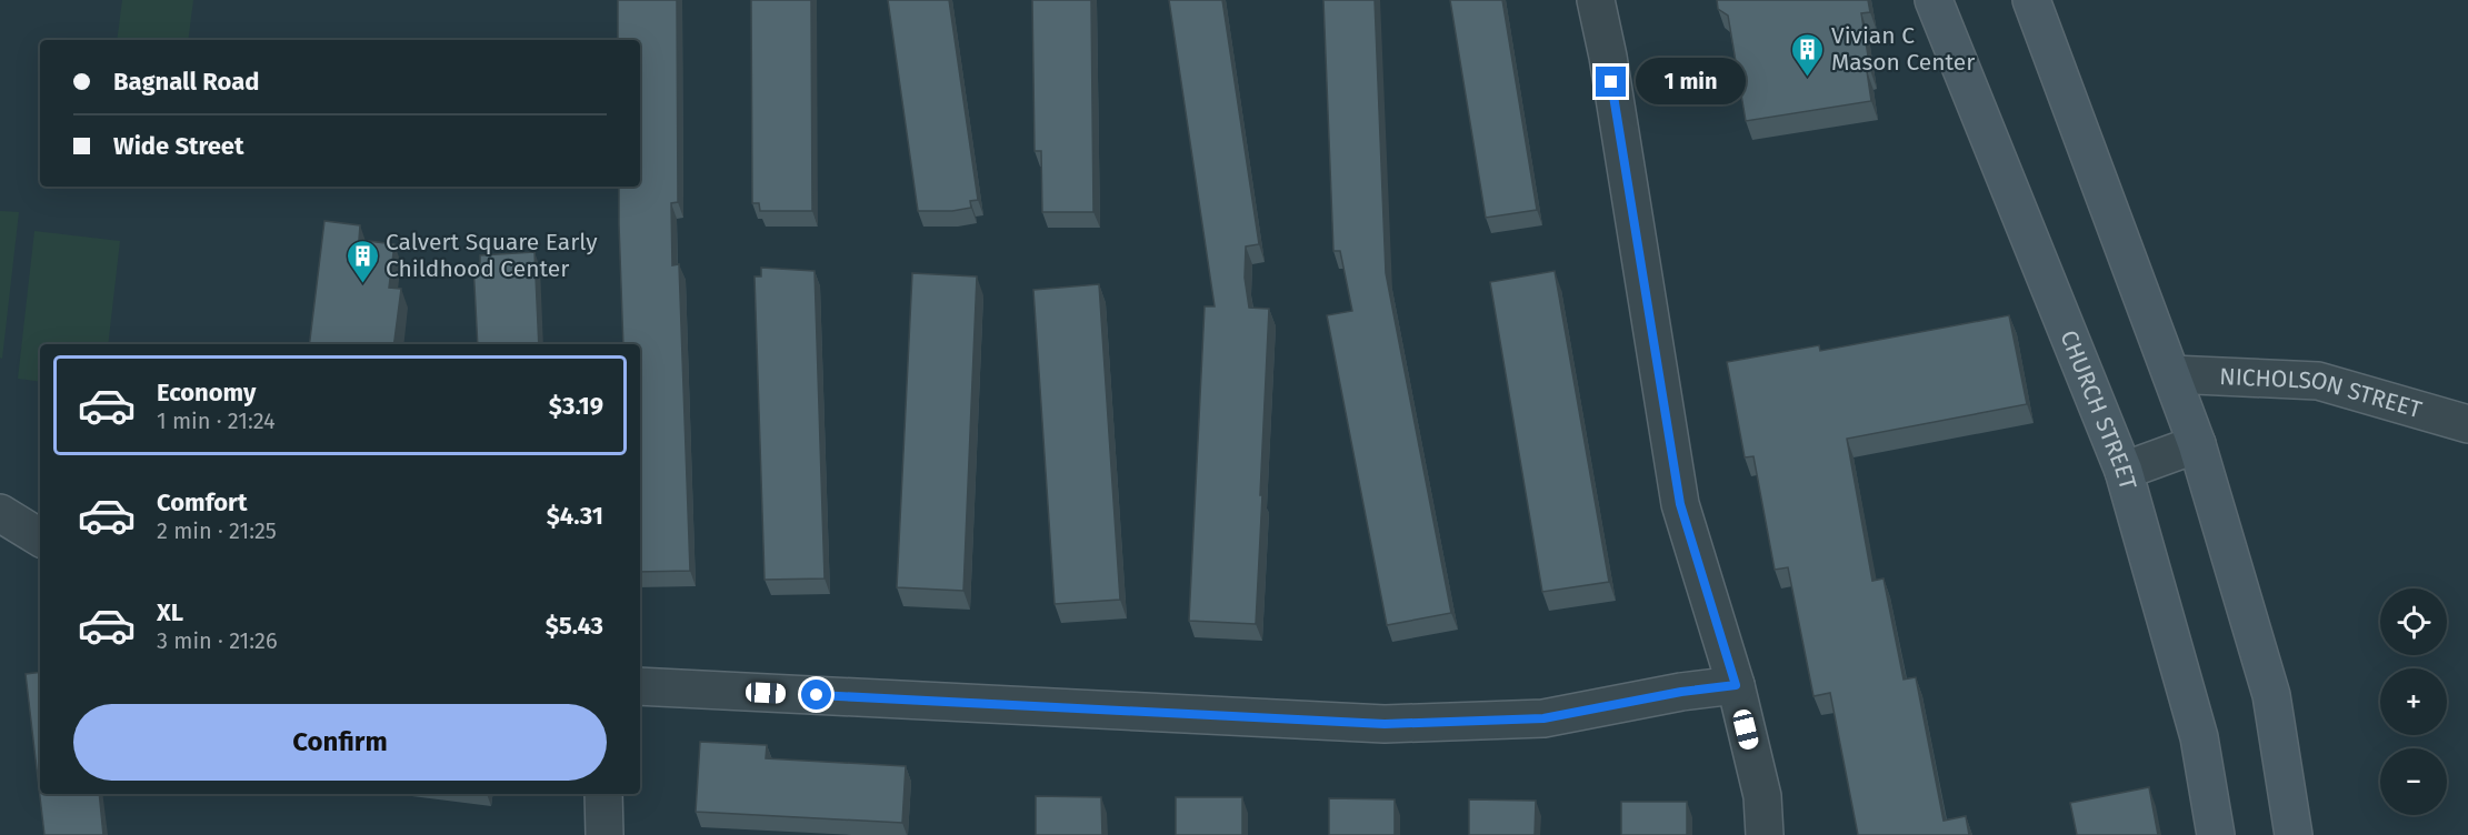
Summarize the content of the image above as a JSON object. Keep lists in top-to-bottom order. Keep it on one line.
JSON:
{"streets":{"main road":["CHURCH STREET"],"street":["NICHOLSON STREET"]},"places":{"building":["Vivian C Mason Center","Calvert Square Early Childhood Center"]},"page":{"banner":["Bagnall Road","Wide Street"],"bubble":"1 min","list":[{"name":"Economy","note":"1 min · 21:24","value":"$3.19"},{"name":"Comfort","note":"2 min · 21:25","value":"$4.31"},{"name":"XL","note":"3 min · 21:26","value":"$5.43"}],"map_buttons":["+","−"],"buttons":"Confirm"}}
